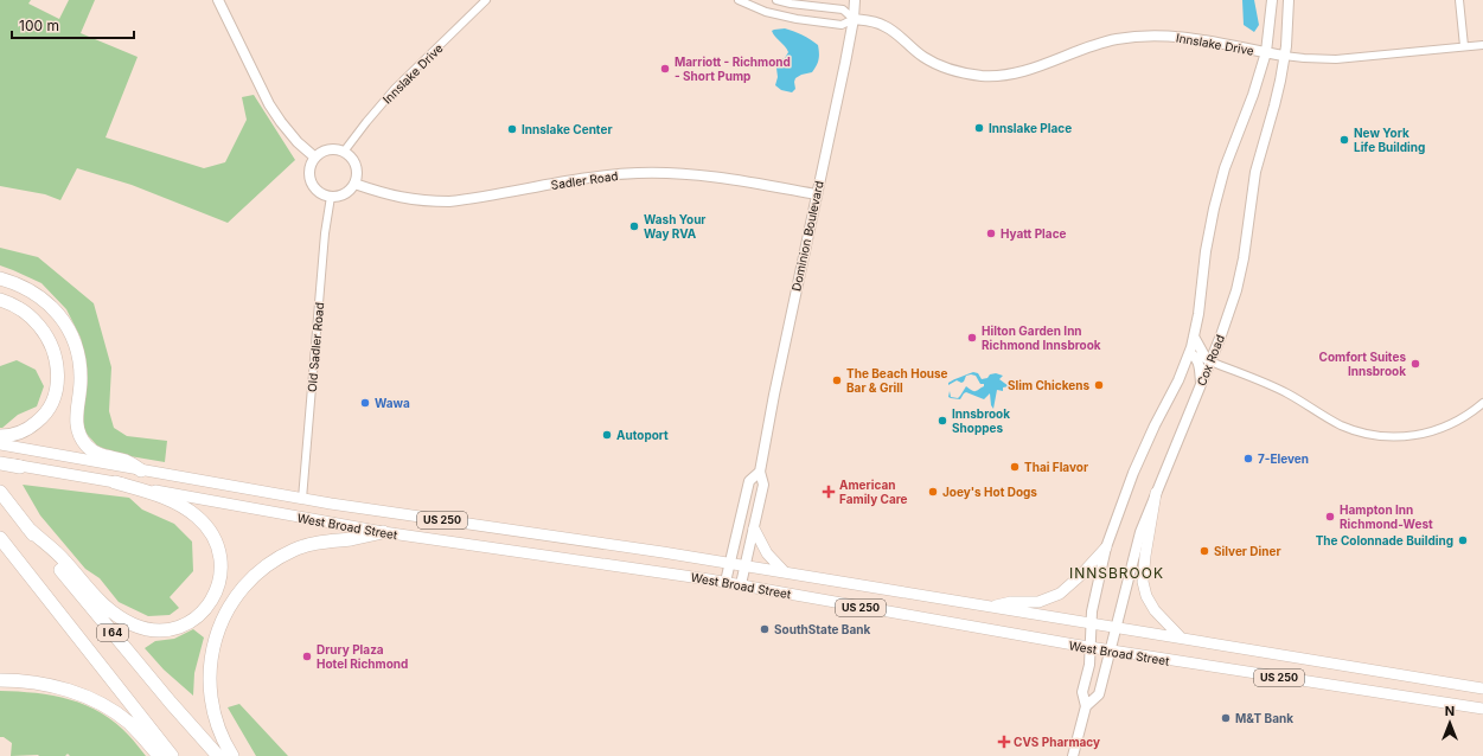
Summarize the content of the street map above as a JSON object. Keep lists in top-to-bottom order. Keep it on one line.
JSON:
{"streets":{"highway":["I 64"],"main road":["US 250","West Broad Street"],"street":["Innslake Drive","Sadler Road","Dominion Boulevard","Old Sadler Road","Cox Road"]},"crossings":[["Innslake Drive","Sadler Road"],["Innslake Drive","Dominion Boulevard"],["Innslake Drive","Old Sadler Road"],["Innslake Drive","Cox Road"],["Sadler Road","Dominion Boulevard"],["Sadler Road","Old Sadler Road"],["Dominion Boulevard","West Broad Street"],["Old Sadler Road","West Broad Street"],["Cox Road","West Broad Street"]],"districts":["INNSBROOK"],"places":{"other":["Marriott - Richmond - Short Pump","Innslake Place","Innslake Center","New York Life Building","Wash Your Way RVA","Hyatt Place","Hilton Garden Inn Richmond Innsbrook","Comfort Suites Innsbrook","The Beach House Bar & Grill","Slim Chickens","Wawa","Innsbrook Shoppes","Autoport","7-Eleven","Thai Flavor","Joey's Hot Dogs","Hampton Inn Richmond-West","The Colonnade Building","Silver Diner","SouthState Bank","Drury Plaza Hotel Richmond","M&T Bank"],"health":["American Family Care","CVS Pharmacy"]},"scale_bar":"100 m","north":"top"}
